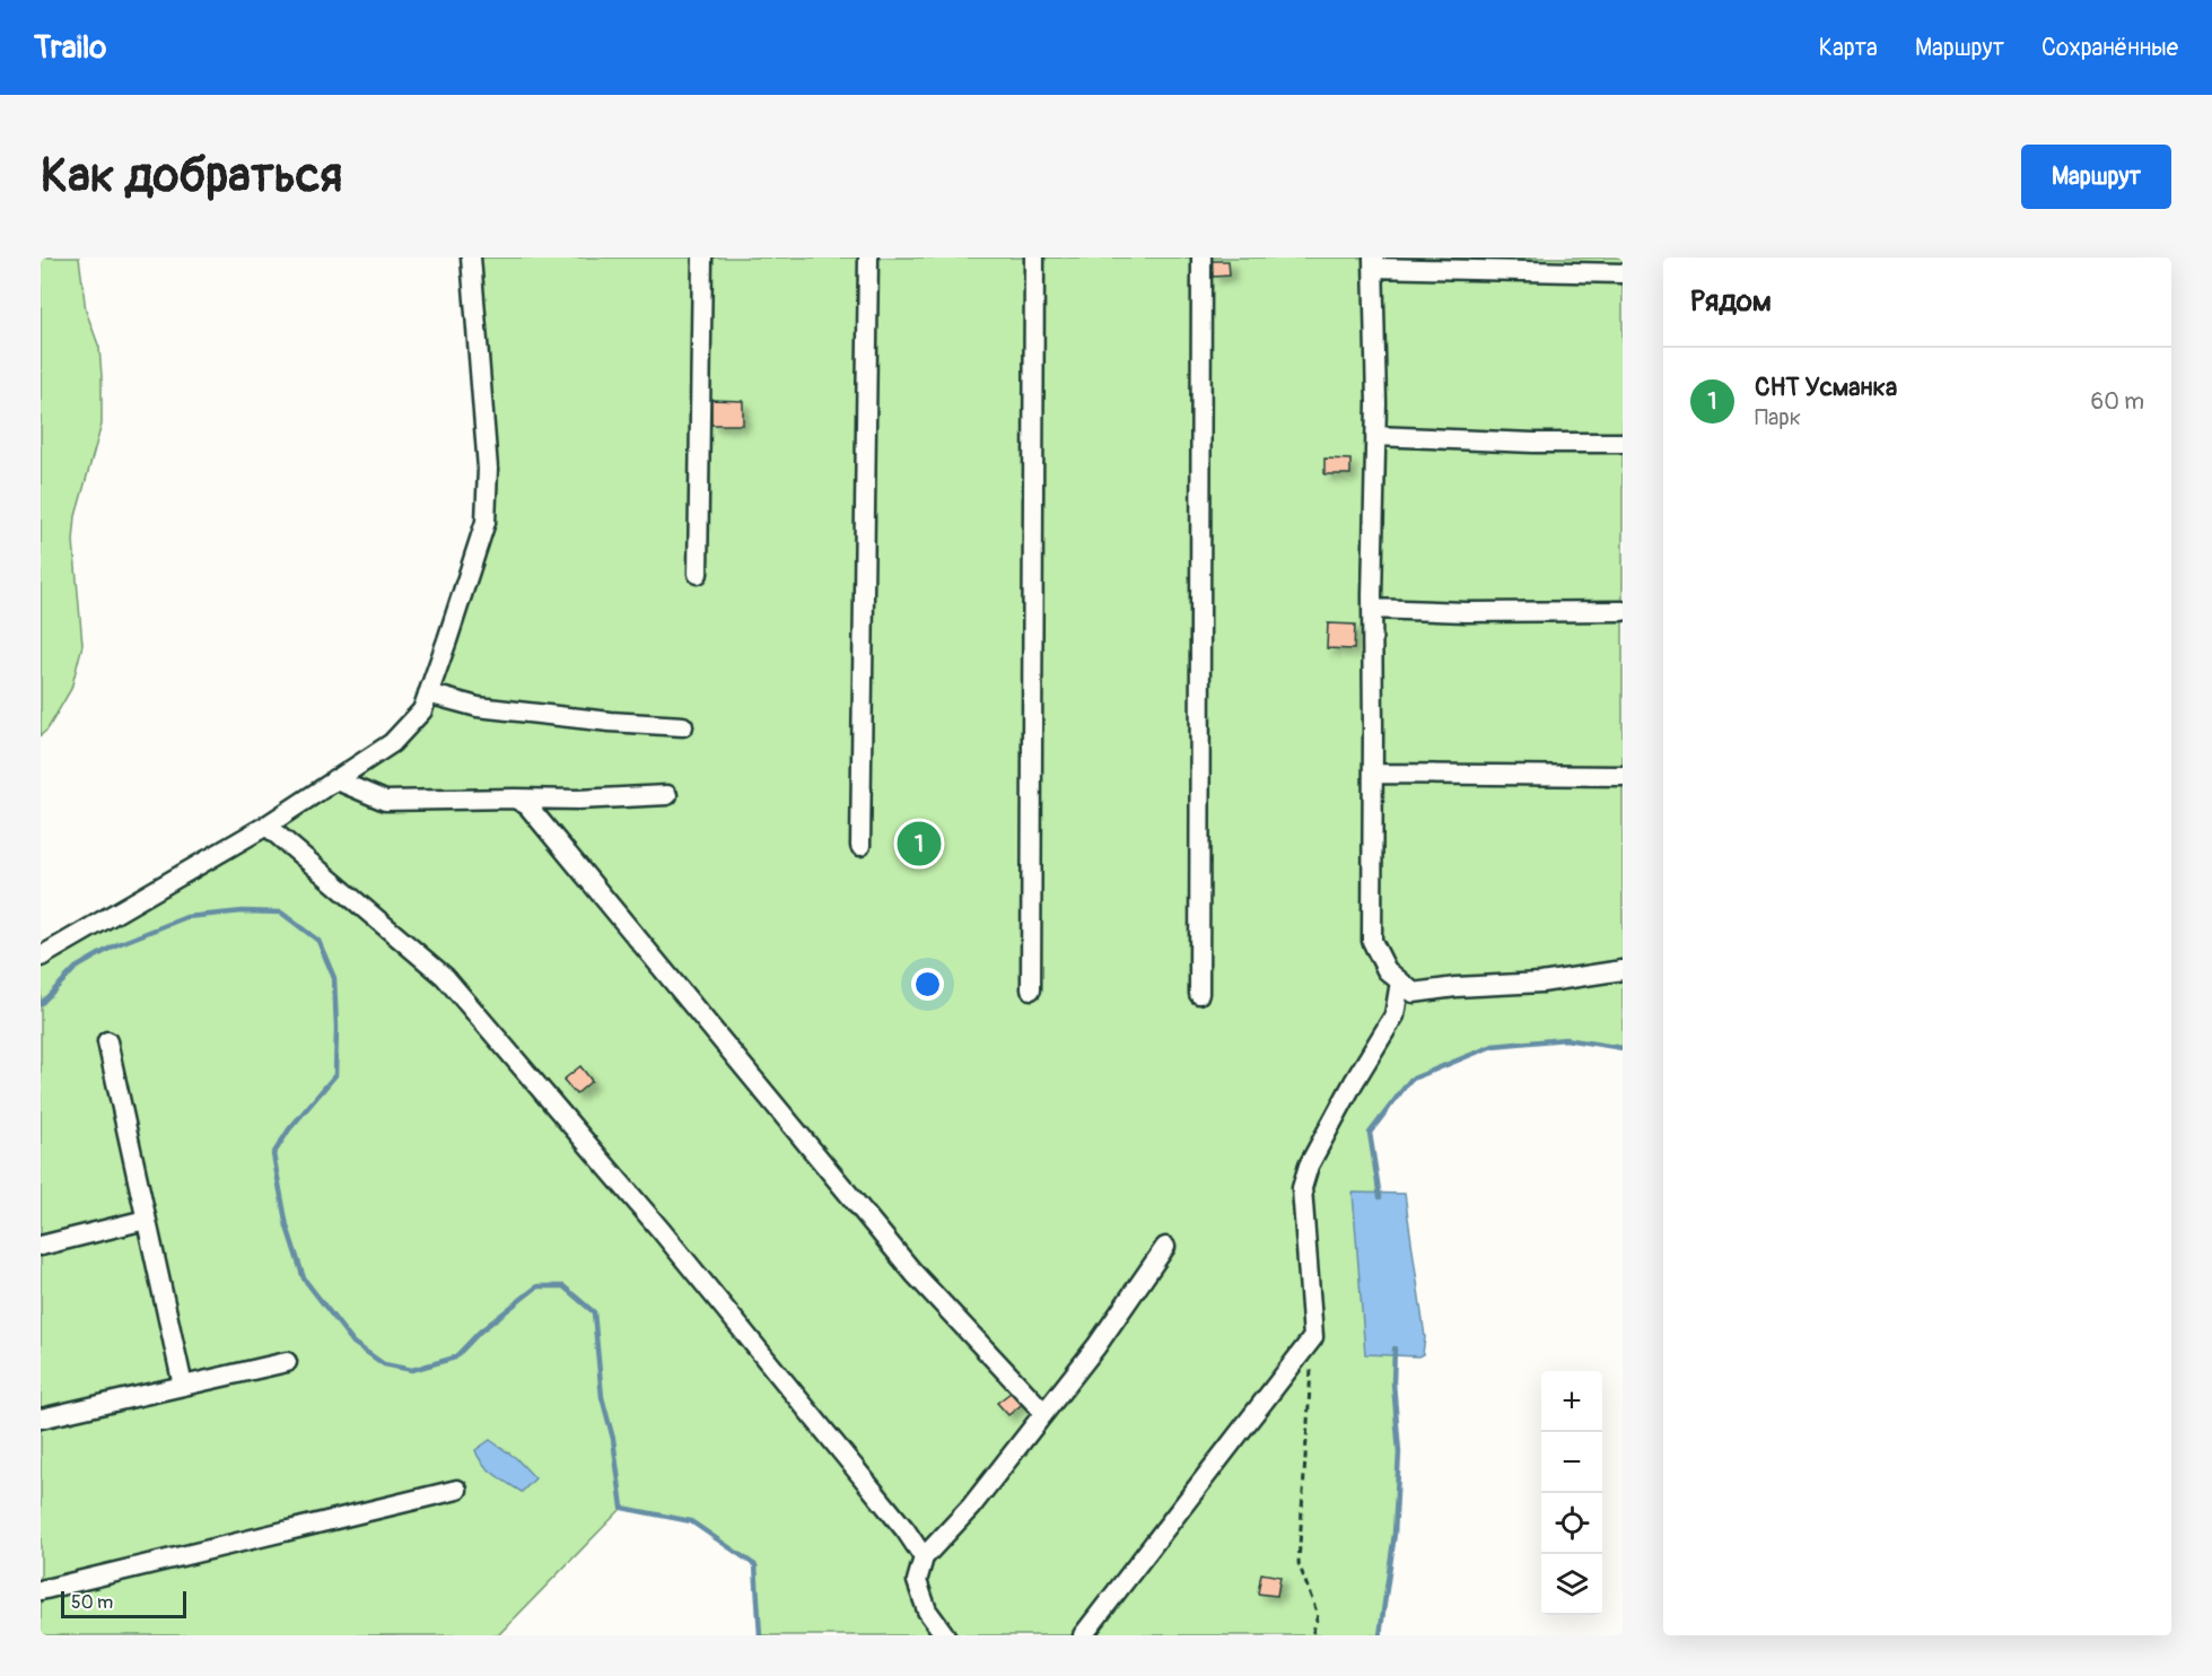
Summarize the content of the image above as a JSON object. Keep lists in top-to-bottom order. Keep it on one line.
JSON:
{"scale_bar":"50 m","page":{"header":"Trailo","nav":["Карта","Маршрут","Сохранённые"],"buttons":"Маршрут","title":"Как добраться","heading":"Рядом","list":[{"mark":"1","name":"СНТ Усманка","note":"Парк","value":"60 m"}],"pins":"1","map_buttons":["+","−"],"scale":"50 m"}}
